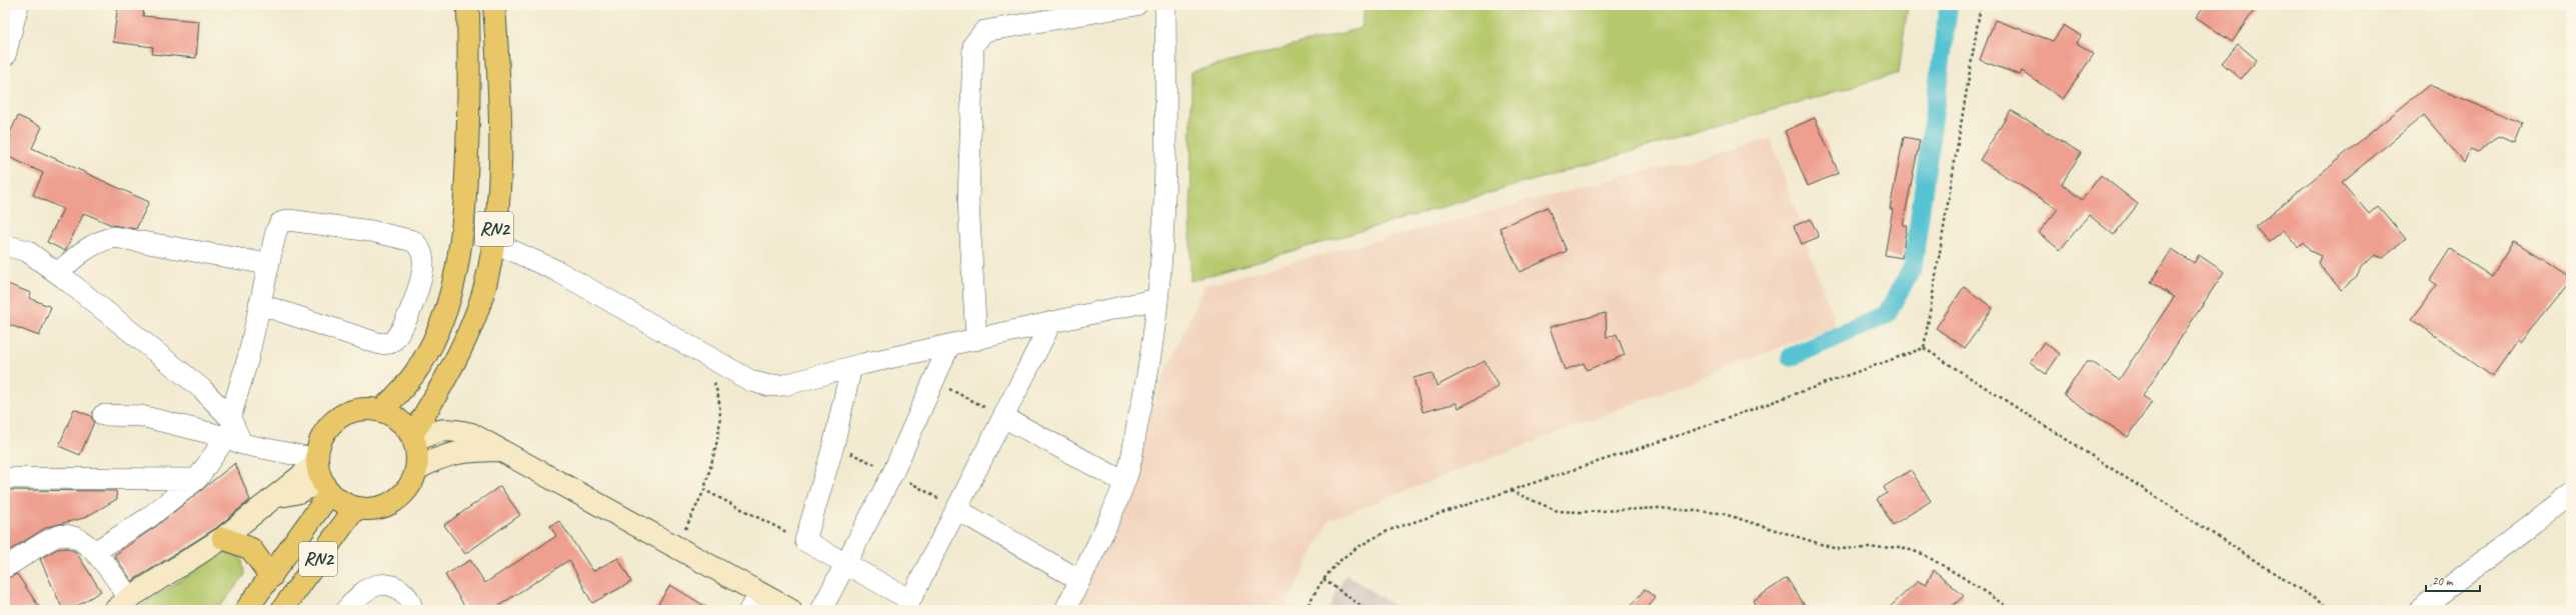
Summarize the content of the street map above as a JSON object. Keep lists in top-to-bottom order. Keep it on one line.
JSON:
{"streets":{"highway":["RN2"]},"scale_bar":"20 m"}
